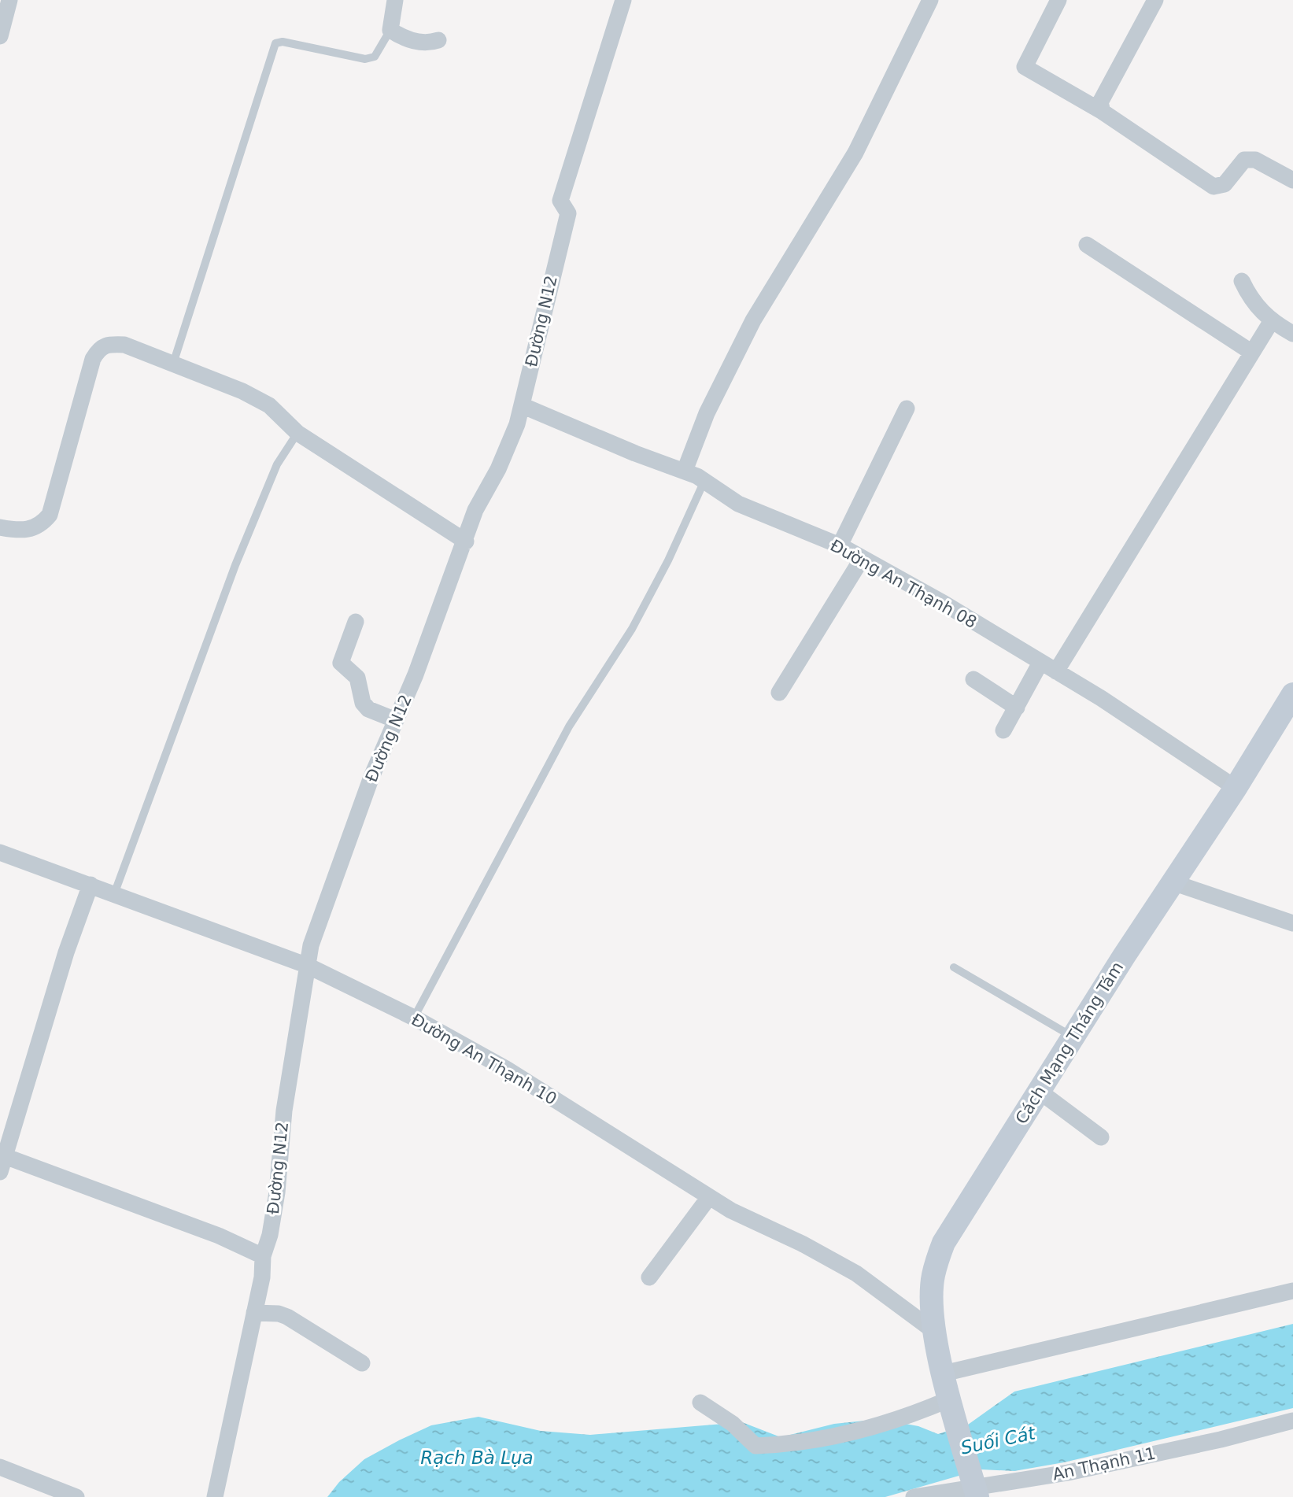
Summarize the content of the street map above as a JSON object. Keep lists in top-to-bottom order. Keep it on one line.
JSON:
{"streets":{"main road":["Cách Mạng Tháng Tám"],"street":["Đường N12","Đường An Thạnh 08","Đường An Thạnh 10","An Thạnh 11"]},"crossings":[["Đường N12","Đường An Thạnh 08"],["Đường N12","Đường An Thạnh 10"],["Đường An Thạnh 08","Cách Mạng Tháng Tám"],["Cách Mạng Tháng Tám","Đường An Thạnh 10"],["Cách Mạng Tháng Tám","An Thạnh 11"]],"water":["Suối Cát","Rạch Bà Lụa"]}
